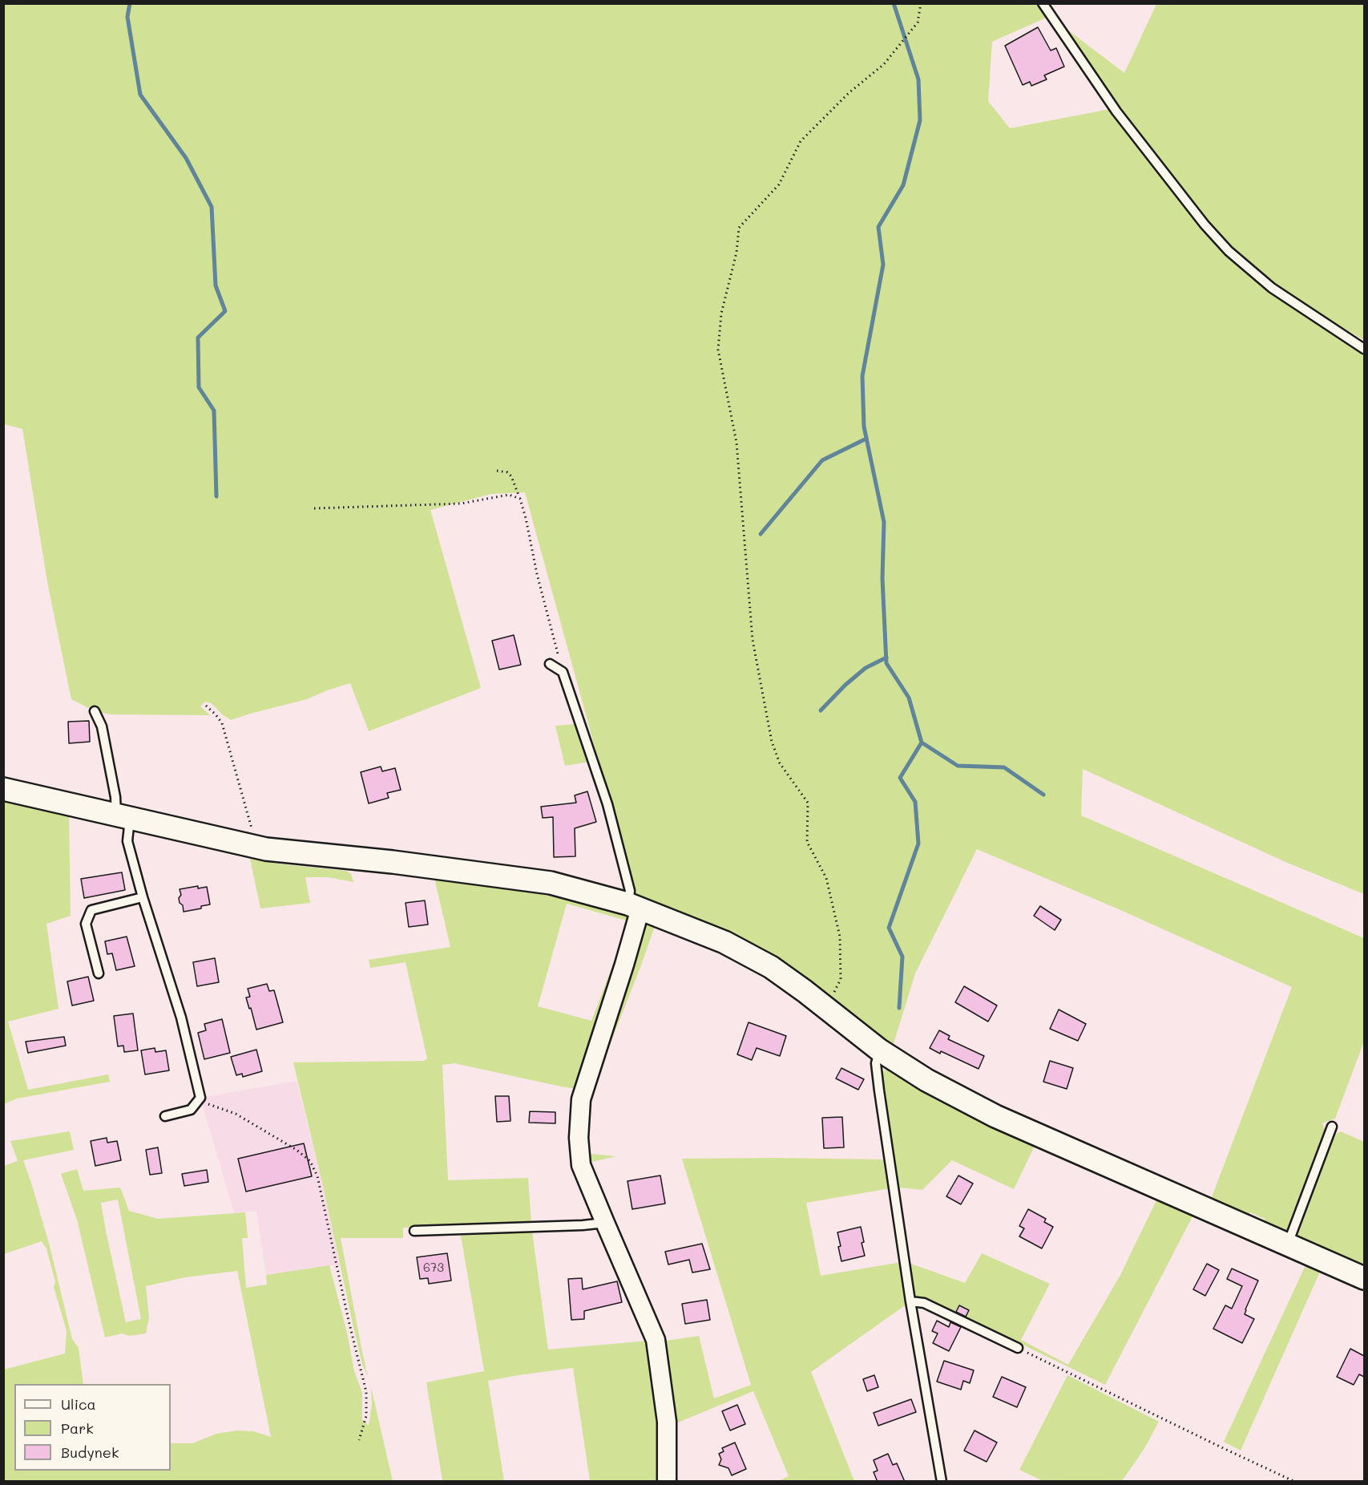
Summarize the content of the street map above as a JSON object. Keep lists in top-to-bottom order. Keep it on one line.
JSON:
{"house_numbers":["673"],"legend":["Ulica","Park","Budynek"]}
